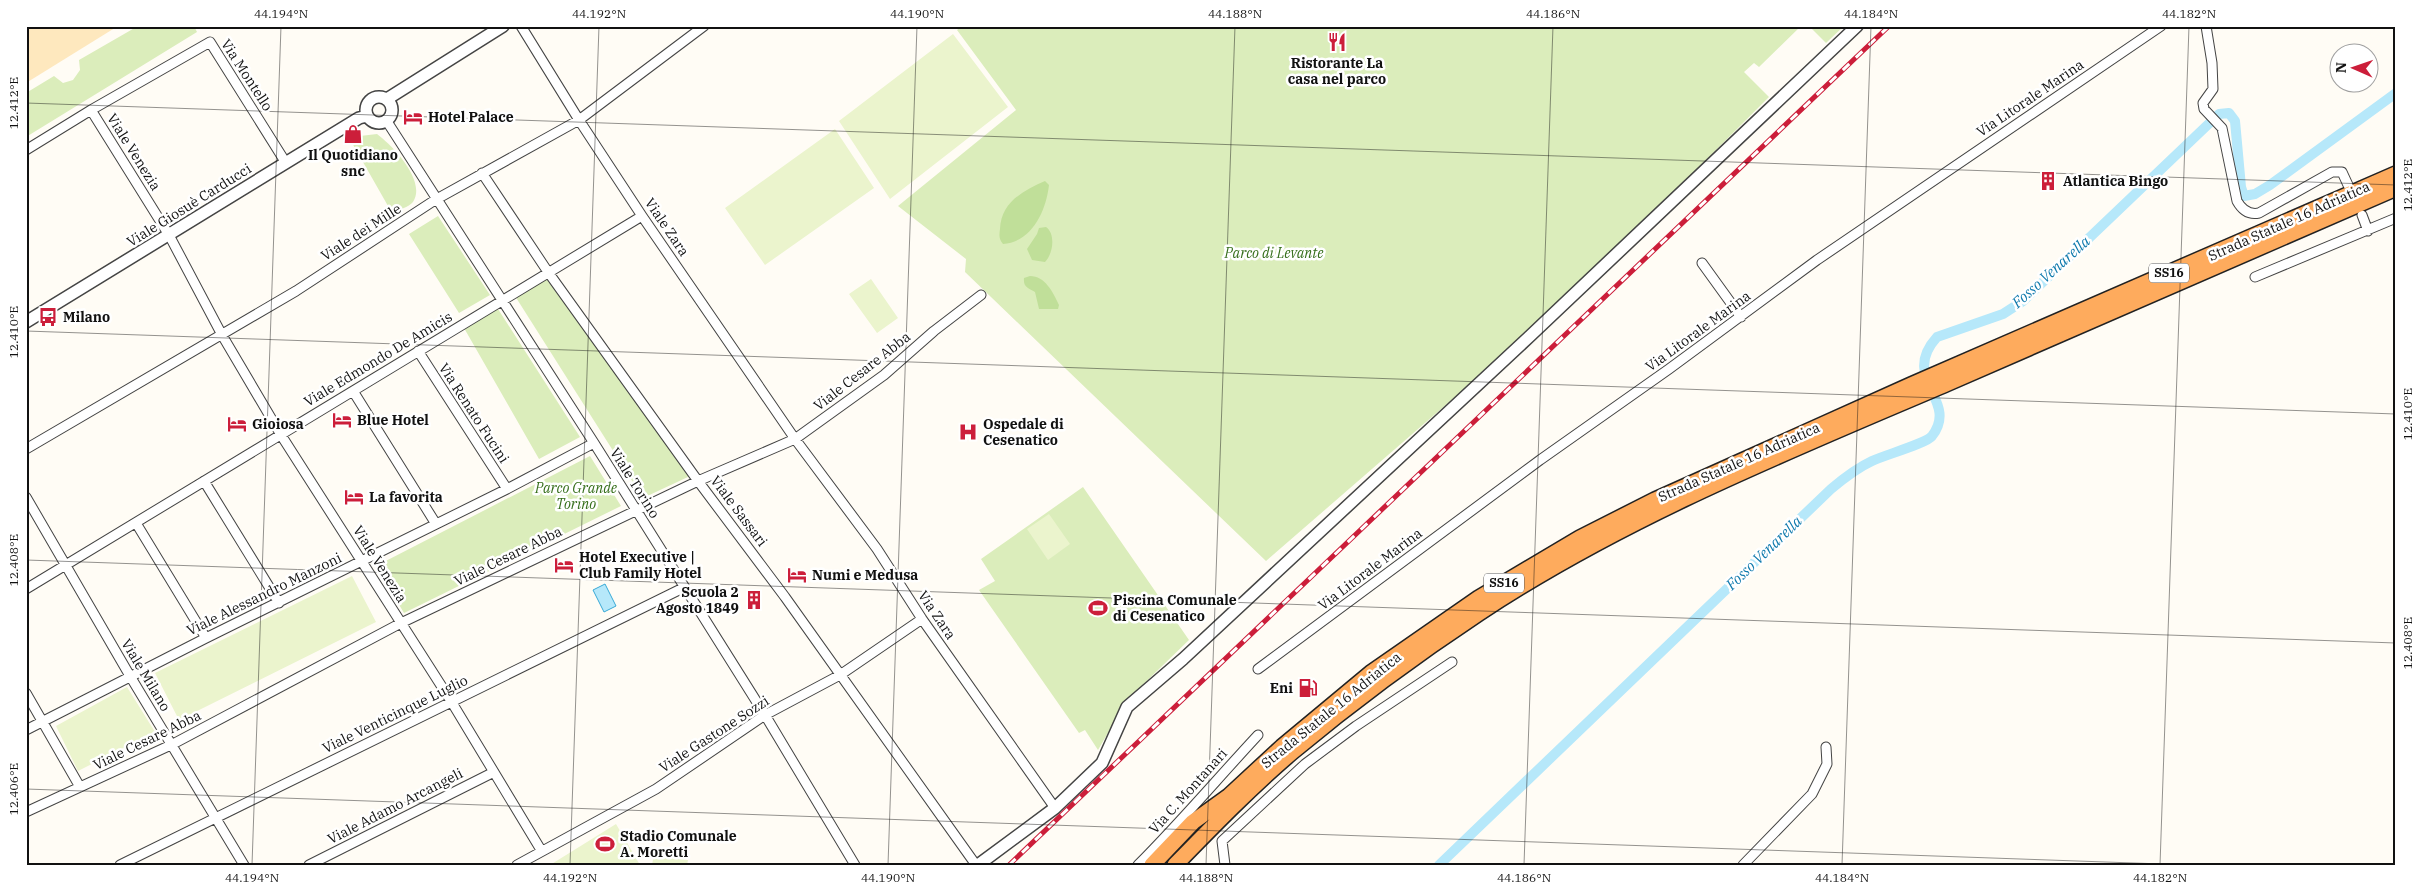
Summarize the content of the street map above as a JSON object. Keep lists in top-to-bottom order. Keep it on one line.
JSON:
{"streets":{"highway":["Strada Statale 16 Adriatica","SS16"],"street":["Via Montello","Via Litorale Marina","Viale Venezia","Viale Giosuè Carducci","Viale Zara","Viale dei Mille","Viale Edmondo De Amicis","Viale Cesare Abba","Via Renato Fucini","Viale Torino","Viale Sassari","Viale Alessandro Manzoni","Via Zara","Viale Milano","Viale Venticinque Luglio","Viale Gastone Sozzi","Via C. Montanari","Viale Adamo Arcangeli"]},"crossings":[["Via Montello","Viale Venezia"],["Via Montello","Viale Giosuè Carducci"],["Viale Venezia","Viale Giosuè Carducci"],["Viale Venezia","Viale dei Mille"],["Viale Venezia","Viale Edmondo De Amicis"],["Viale Venezia","Viale Cesare Abba"],["Viale Venezia","Viale Alessandro Manzoni"],["Viale Venezia","Viale Venticinque Luglio"],["Viale Venezia","Viale Gastone Sozzi"],["Viale Venezia","Viale Adamo Arcangeli"],["Viale Giosuè Carducci","Viale Torino"],["Viale Zara","Viale dei Mille"],["Viale Zara","Viale Edmondo De Amicis"],["Viale Zara","Viale Cesare Abba"],["Viale Zara","Via Zara"],["Viale dei Mille","Viale Torino"],["Viale dei Mille","Viale Sassari"],["Viale Edmondo De Amicis","Via Renato Fucini"],["Viale Edmondo De Amicis","Viale Torino"],["Viale Edmondo De Amicis","Viale Sassari"],["Viale Edmondo De Amicis","Viale Milano"],["Viale Cesare Abba","Viale Torino"],["Viale Cesare Abba","Viale Sassari"],["Viale Cesare Abba","Via Zara"],["Viale Cesare Abba","Viale Milano"],["Via Renato Fucini","Viale Alessandro Manzoni"],["Viale Torino","Viale Alessandro Manzoni"],["Viale Torino","Viale Venticinque Luglio"],["Viale Torino","Viale Gastone Sozzi"],["Viale Sassari","Viale Gastone Sozzi"],["Viale Alessandro Manzoni","Viale Milano"],["Via Zara","Viale Gastone Sozzi"],["Viale Milano","Viale Venticinque Luglio"]],"water":["Fosso Venarella"],"parks":["Parco di Levante","Parco Grande Torino"],"places":{"restaurant":["Ristorante La casa nel parco"],"hotel":["Hotel Palace","Blue Hotel","Gioiosa","La favorita","Hotel Executive | Club Family Hotel","Numi e Medusa"],"shop":["Il Quotidiano snc"],"building":["Atlantica Bingo","Scuola 2 Agosto 1849"],"bus stop":["Milano"],"hospital":["Ospedale di Cesenatico"],"sports":["Piscina Comunale di Cesenatico","Stadio Comunale A. Moretti"],"fuel station":["Eni"]},"north":"left","coordinates":["44.194°N","44.192°N","44.190°N","44.188°N","44.186°N","44.184°N","44.182°N","12.412°E","12.410°E","12.408°E","12.406°E"]}
